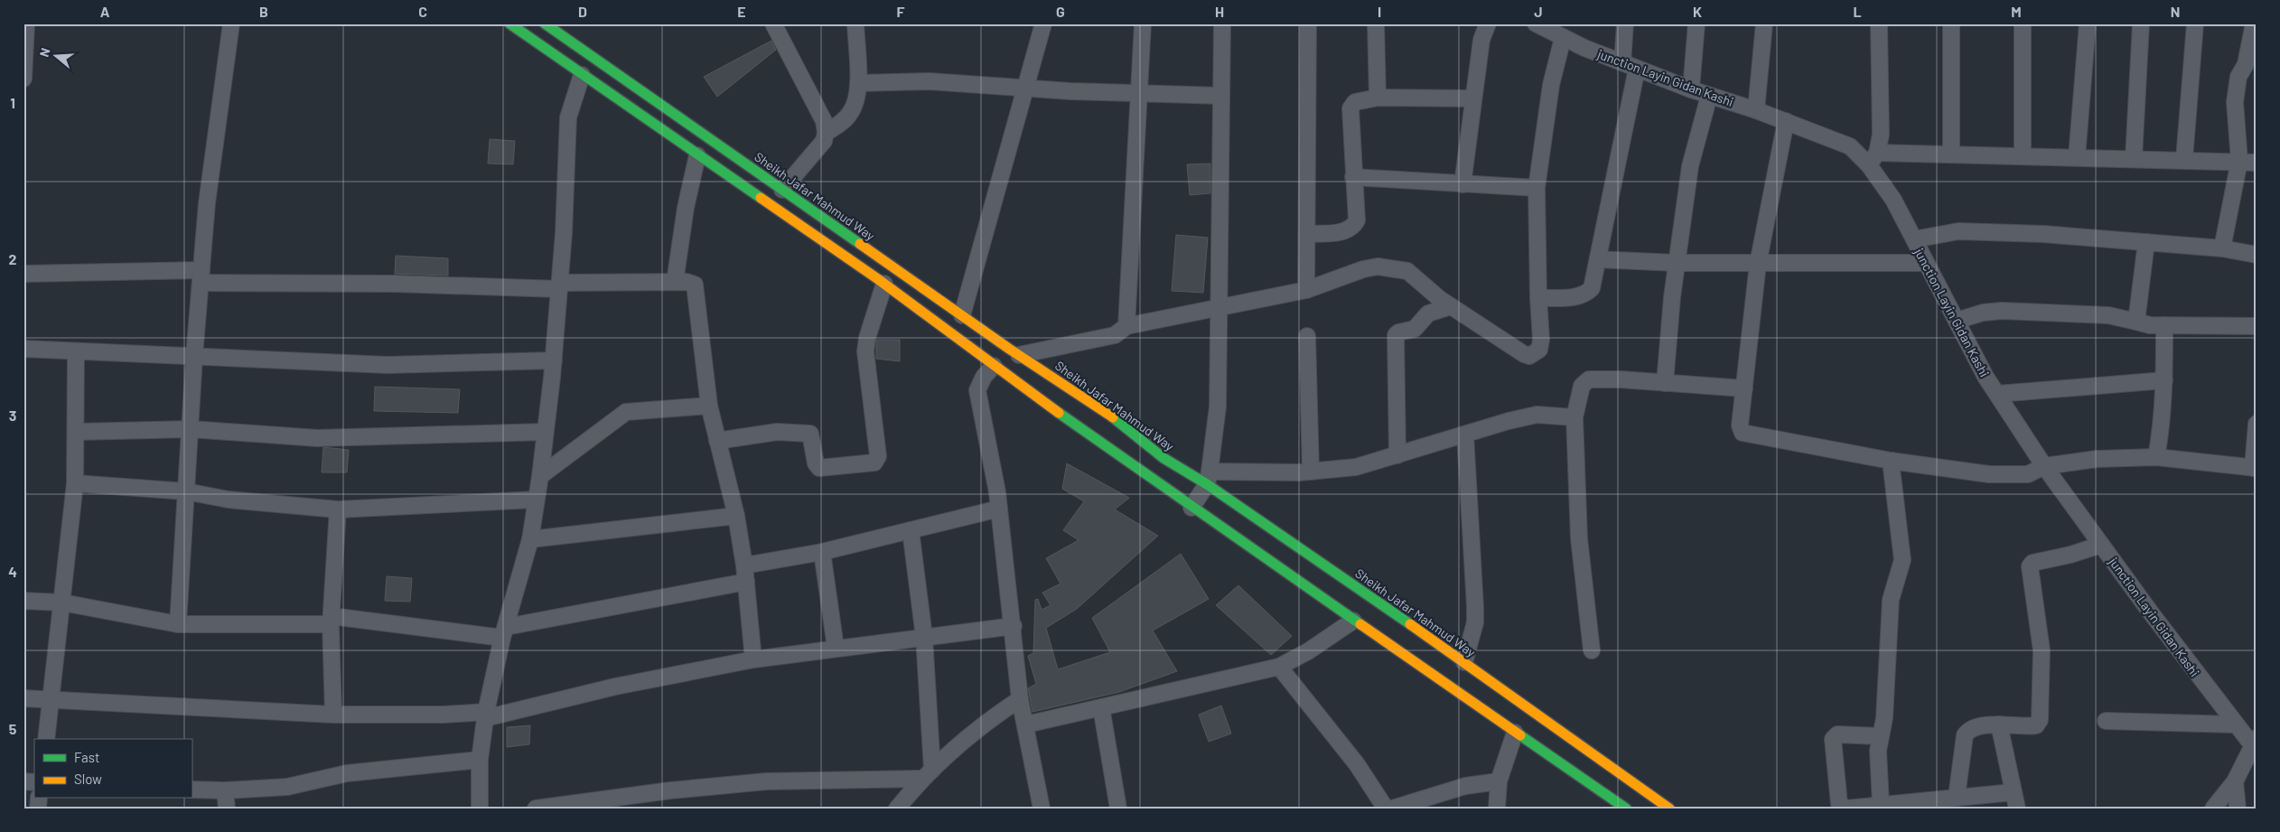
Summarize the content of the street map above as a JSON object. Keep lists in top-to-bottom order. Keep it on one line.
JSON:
{"streets":{"main road":["Sheikh Jafar Mahmud Way"],"street":["junction Layin Gidan Kashi"]},"legend":["Fast","Slow"],"north":"left","grid":{"columns":["A","B","C","D","E","F","G","H","I","J","K","L","M","N"],"rows":["1","2","3","4","5"]}}
